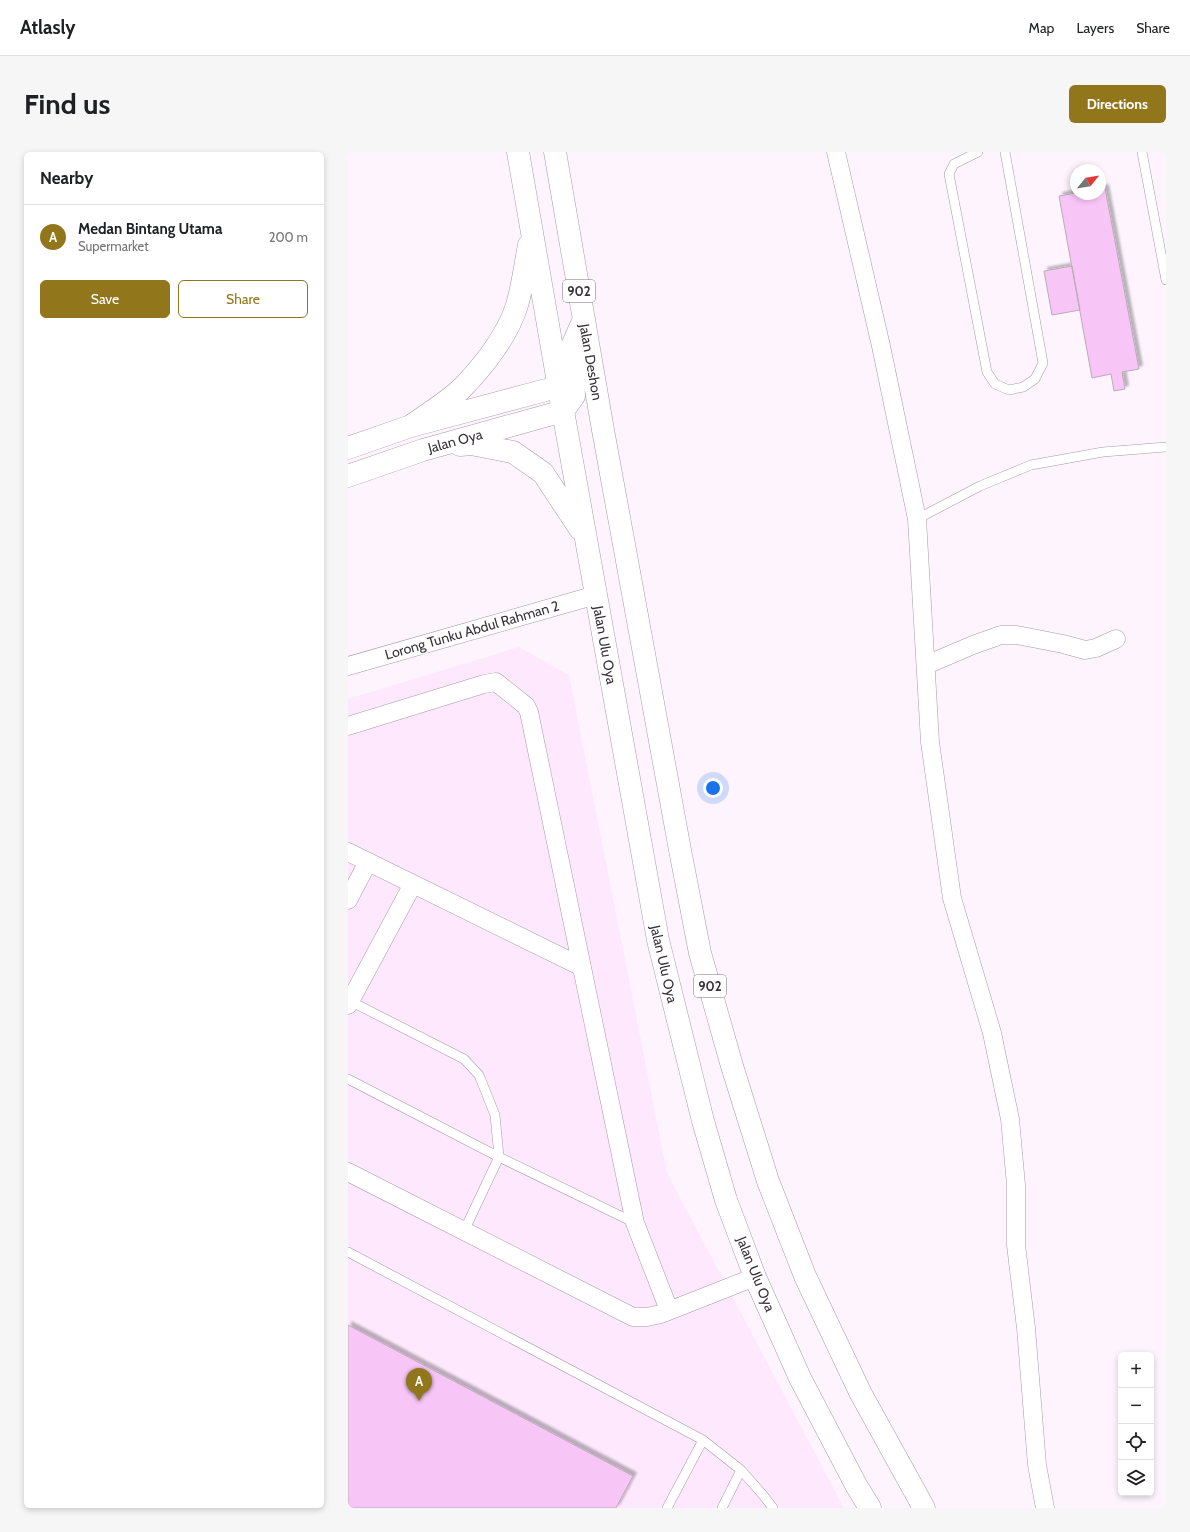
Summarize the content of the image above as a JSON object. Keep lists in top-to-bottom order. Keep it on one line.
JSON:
{"streets":{"main road":["902","Jalan Deshon","Jalan Oya","Jalan Ulu Oya"],"street":["Lorong Tunku Abdul Rahman 2"]},"crossings":[["902","Jalan Deshon"],["902","Jalan Oya"],["902","Jalan Ulu Oya"],["Jalan Oya","Jalan Ulu Oya"],["Lorong Tunku Abdul Rahman 2","Jalan Ulu Oya"]],"north":"top right","page":{"header":"Atlasly","nav":["Map","Layers","Share"],"buttons":["Directions",["Save","Share"]],"title":"Find us","heading":"Nearby","list":[{"mark":"A","name":"Medan Bintang Utama","note":"Supermarket","value":"200 m"}],"map_buttons":["+","−"],"pins":"A"}}
